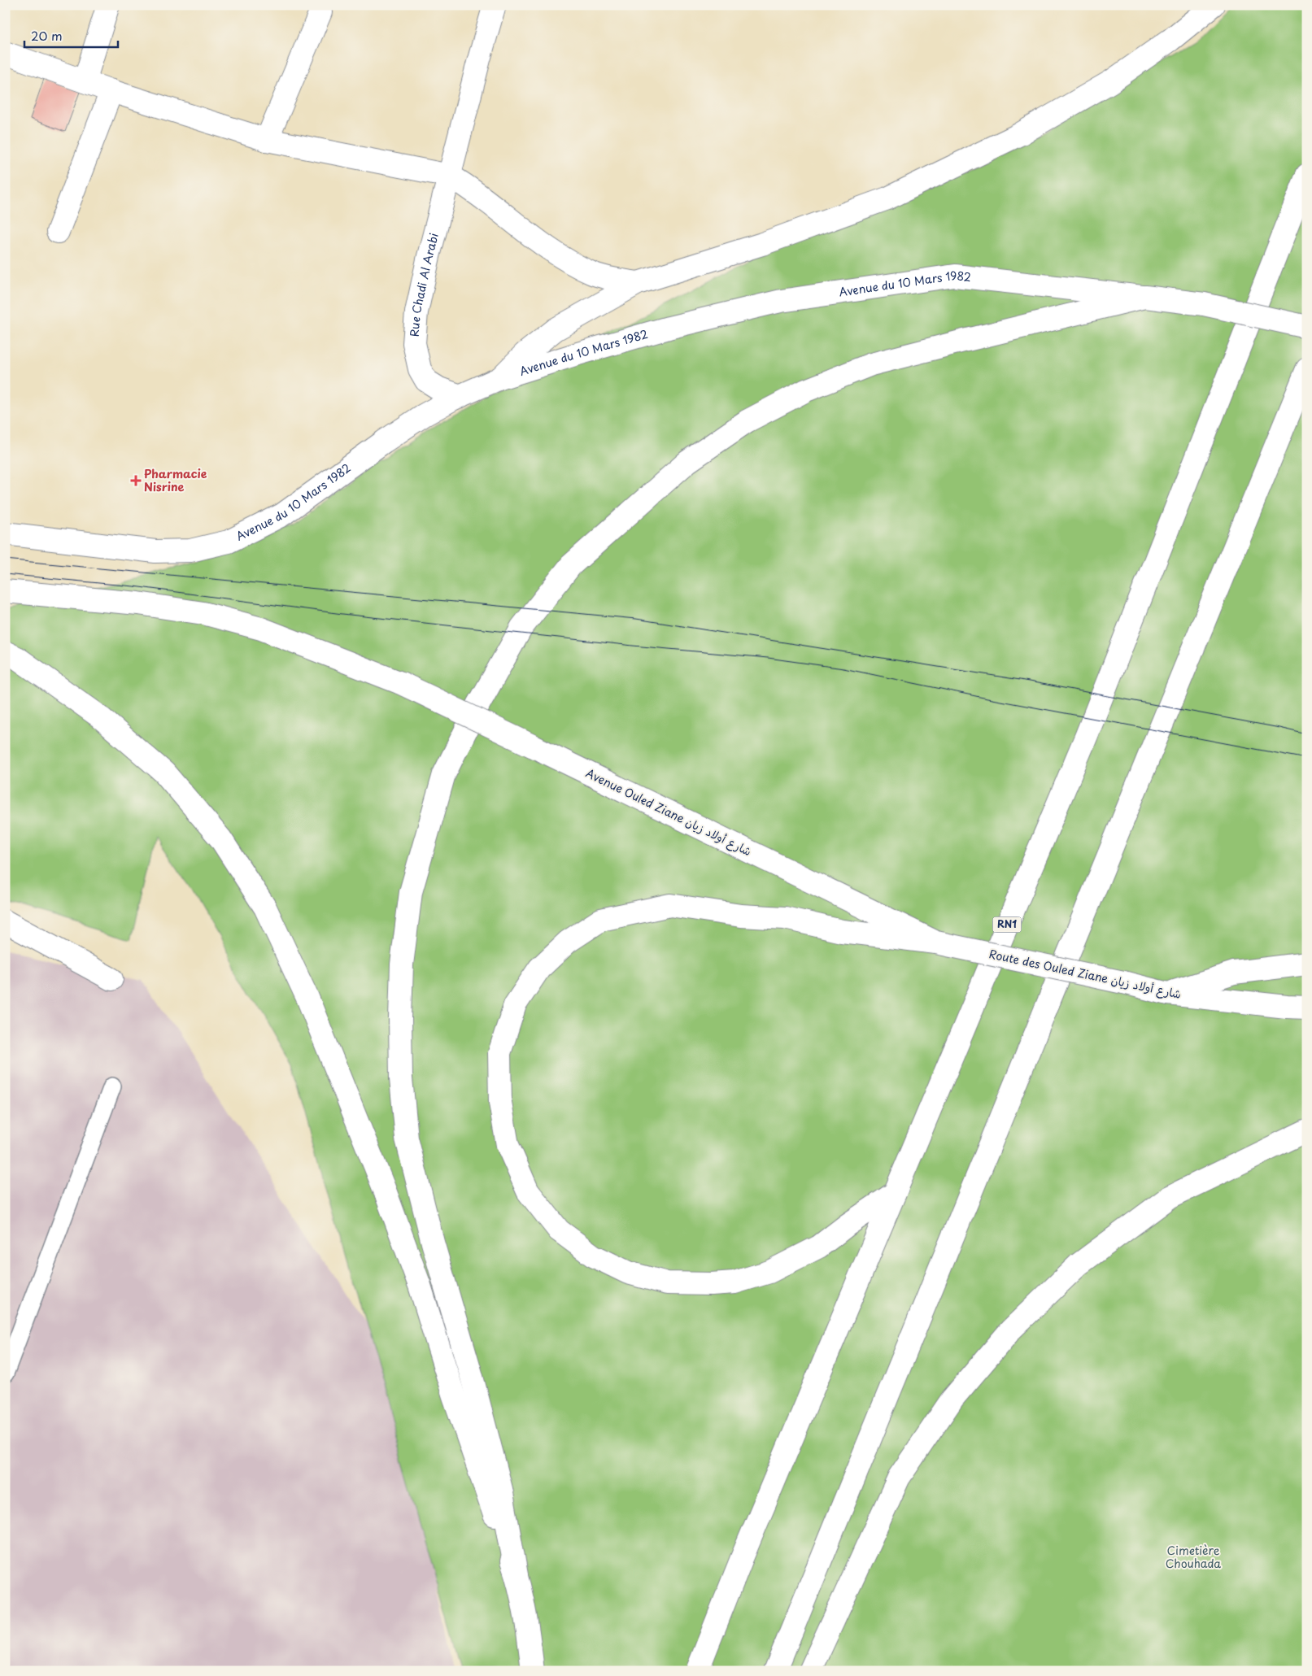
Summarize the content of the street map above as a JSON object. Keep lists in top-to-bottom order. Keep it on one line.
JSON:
{"streets":{"main road":["Rue Chadi Al Arabi","Avenue du 10 Mars 1982","Avenue Ouled Ziane شارع أولاد زيان","RN1","Route des Ouled Ziane شارع أولاد زيان"]},"crossings":[["Rue Chadi Al Arabi","Avenue du 10 Mars 1982"],["Avenue Ouled Ziane شارع أولاد زيان","Route des Ouled Ziane شارع أولاد زيان"]],"parks":["Cimetière Chouhada"],"places":{"health":["Pharmacie Nisrine"]},"scale_bar":"20 m"}
